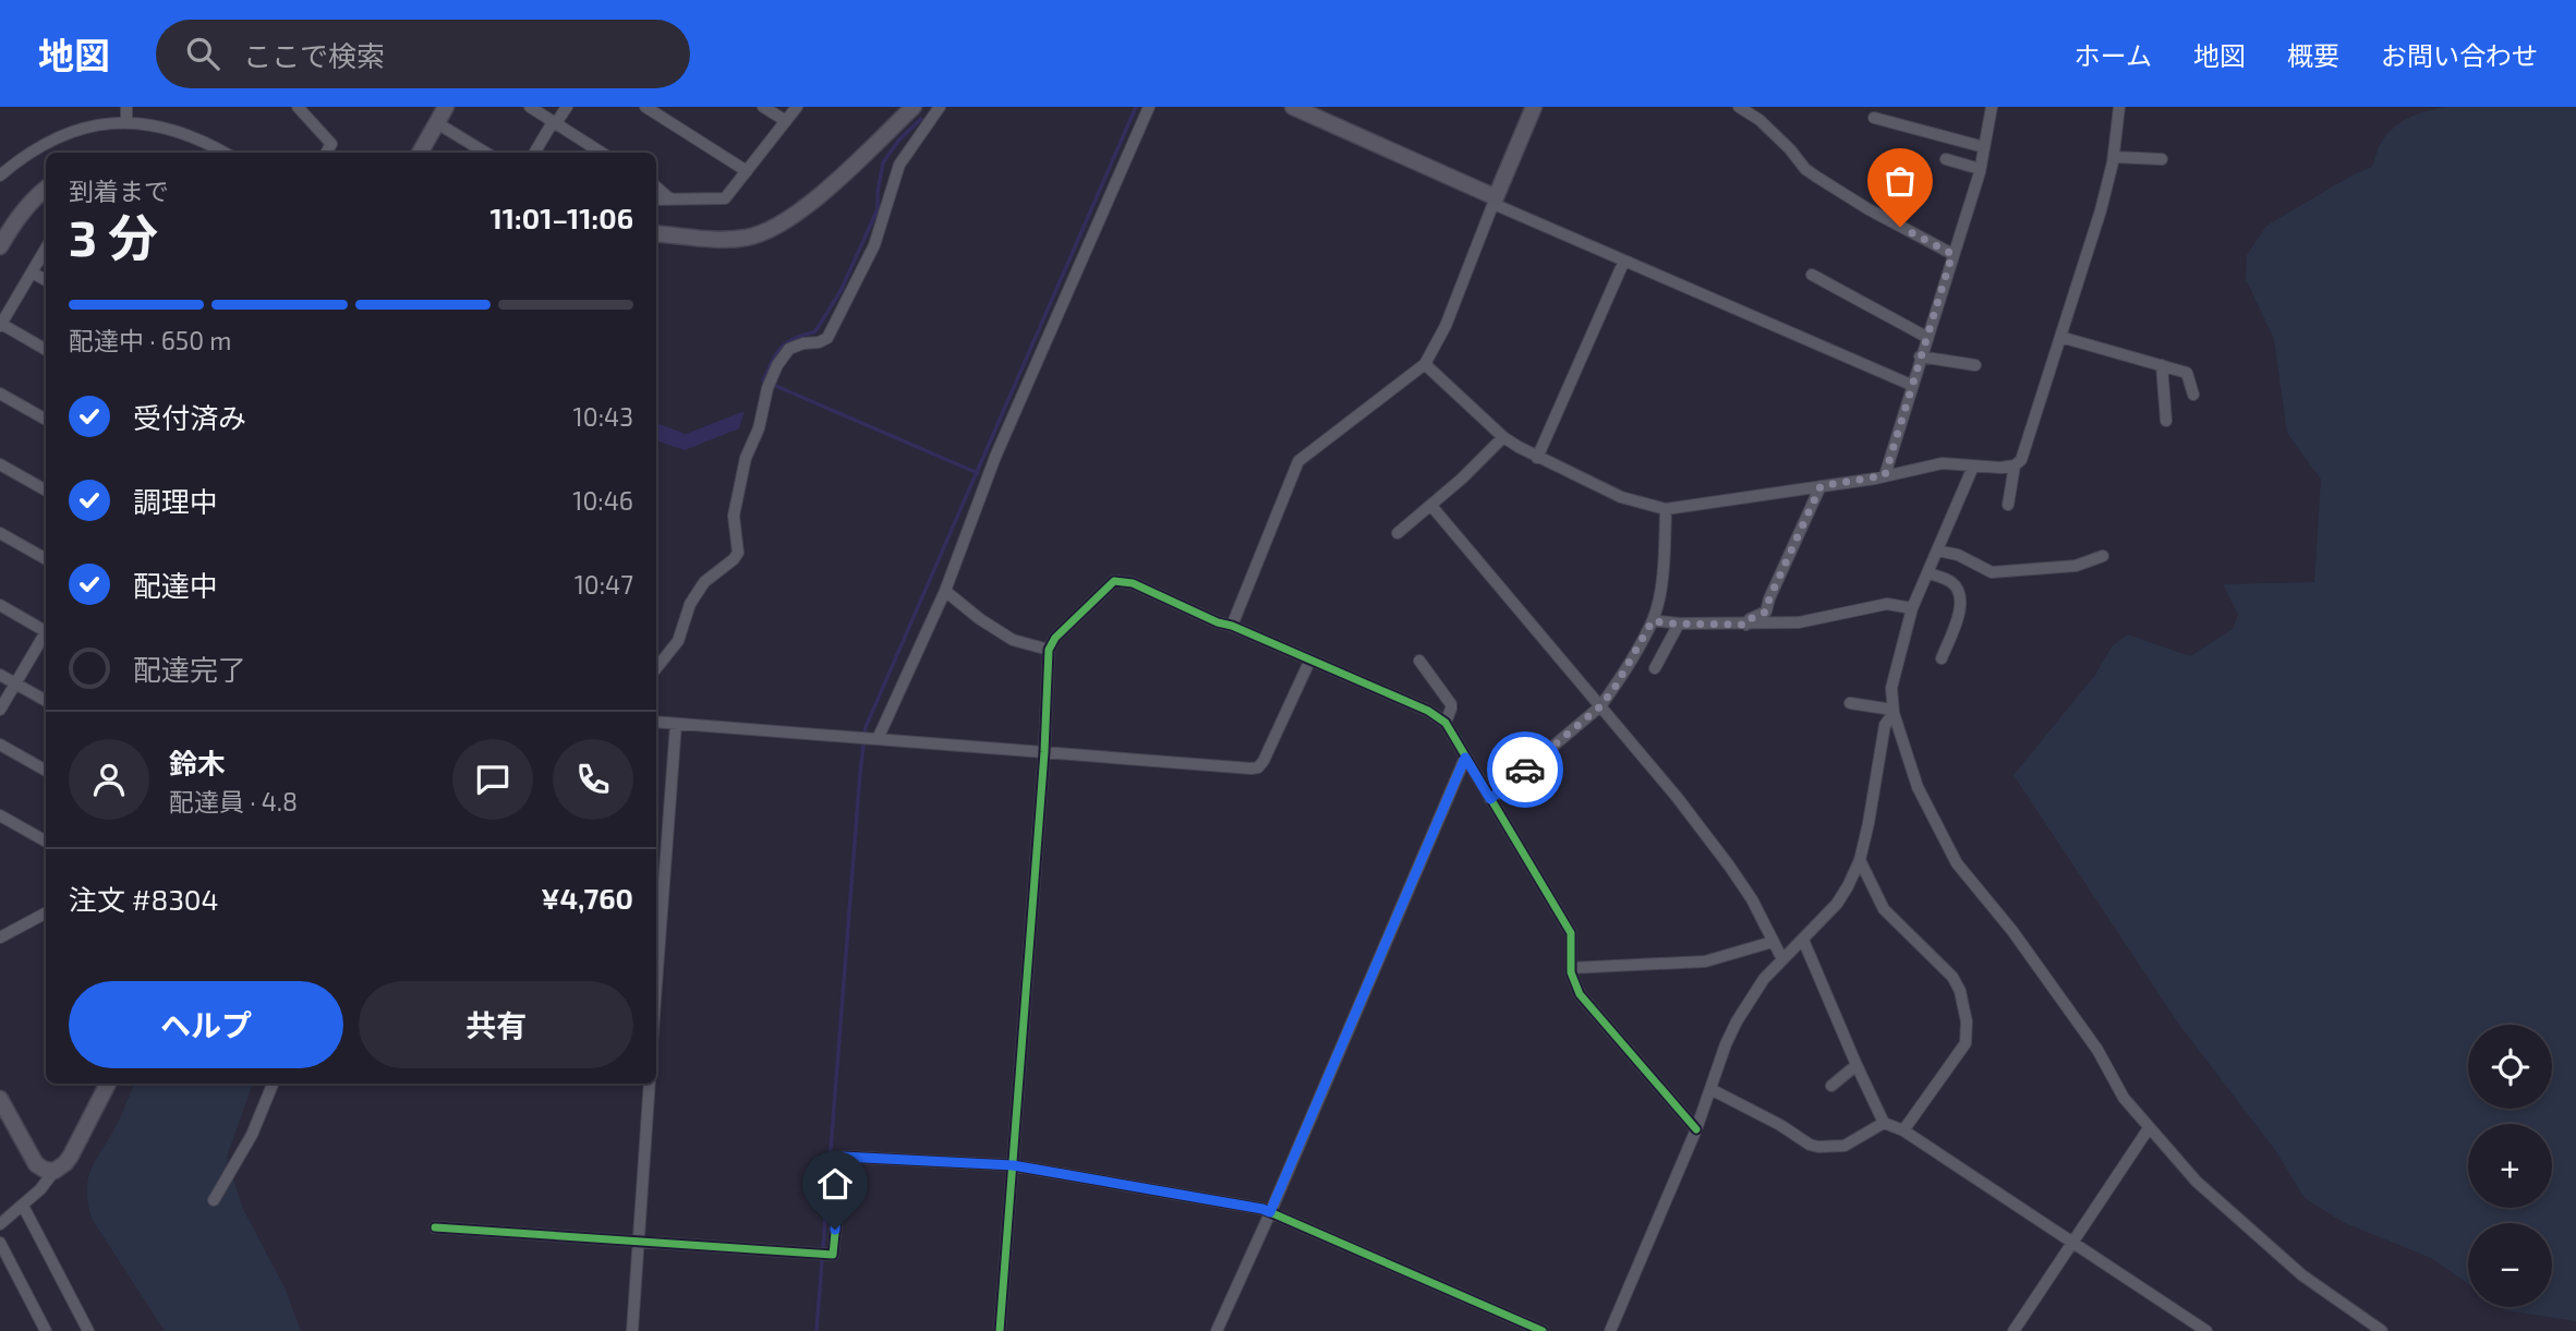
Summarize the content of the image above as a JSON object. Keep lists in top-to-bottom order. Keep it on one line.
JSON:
{"page":{"header":"地図","search":"ここで検索","nav":["ホーム","地図","概要","お問い合わせ"],"heading":["3 分","到着まで","11:01–11:06"],"panel":["鈴木","配達員 · 4.8","注文 #8304","¥4,760"],"bar":"配達中 · 650 m","list":[["受付済み","10:43"],["調理中","10:46"],["配達中","10:47"],"配達完了"],"buttons":["ヘルプ","共有"],"map_buttons":["+","−"]}}
